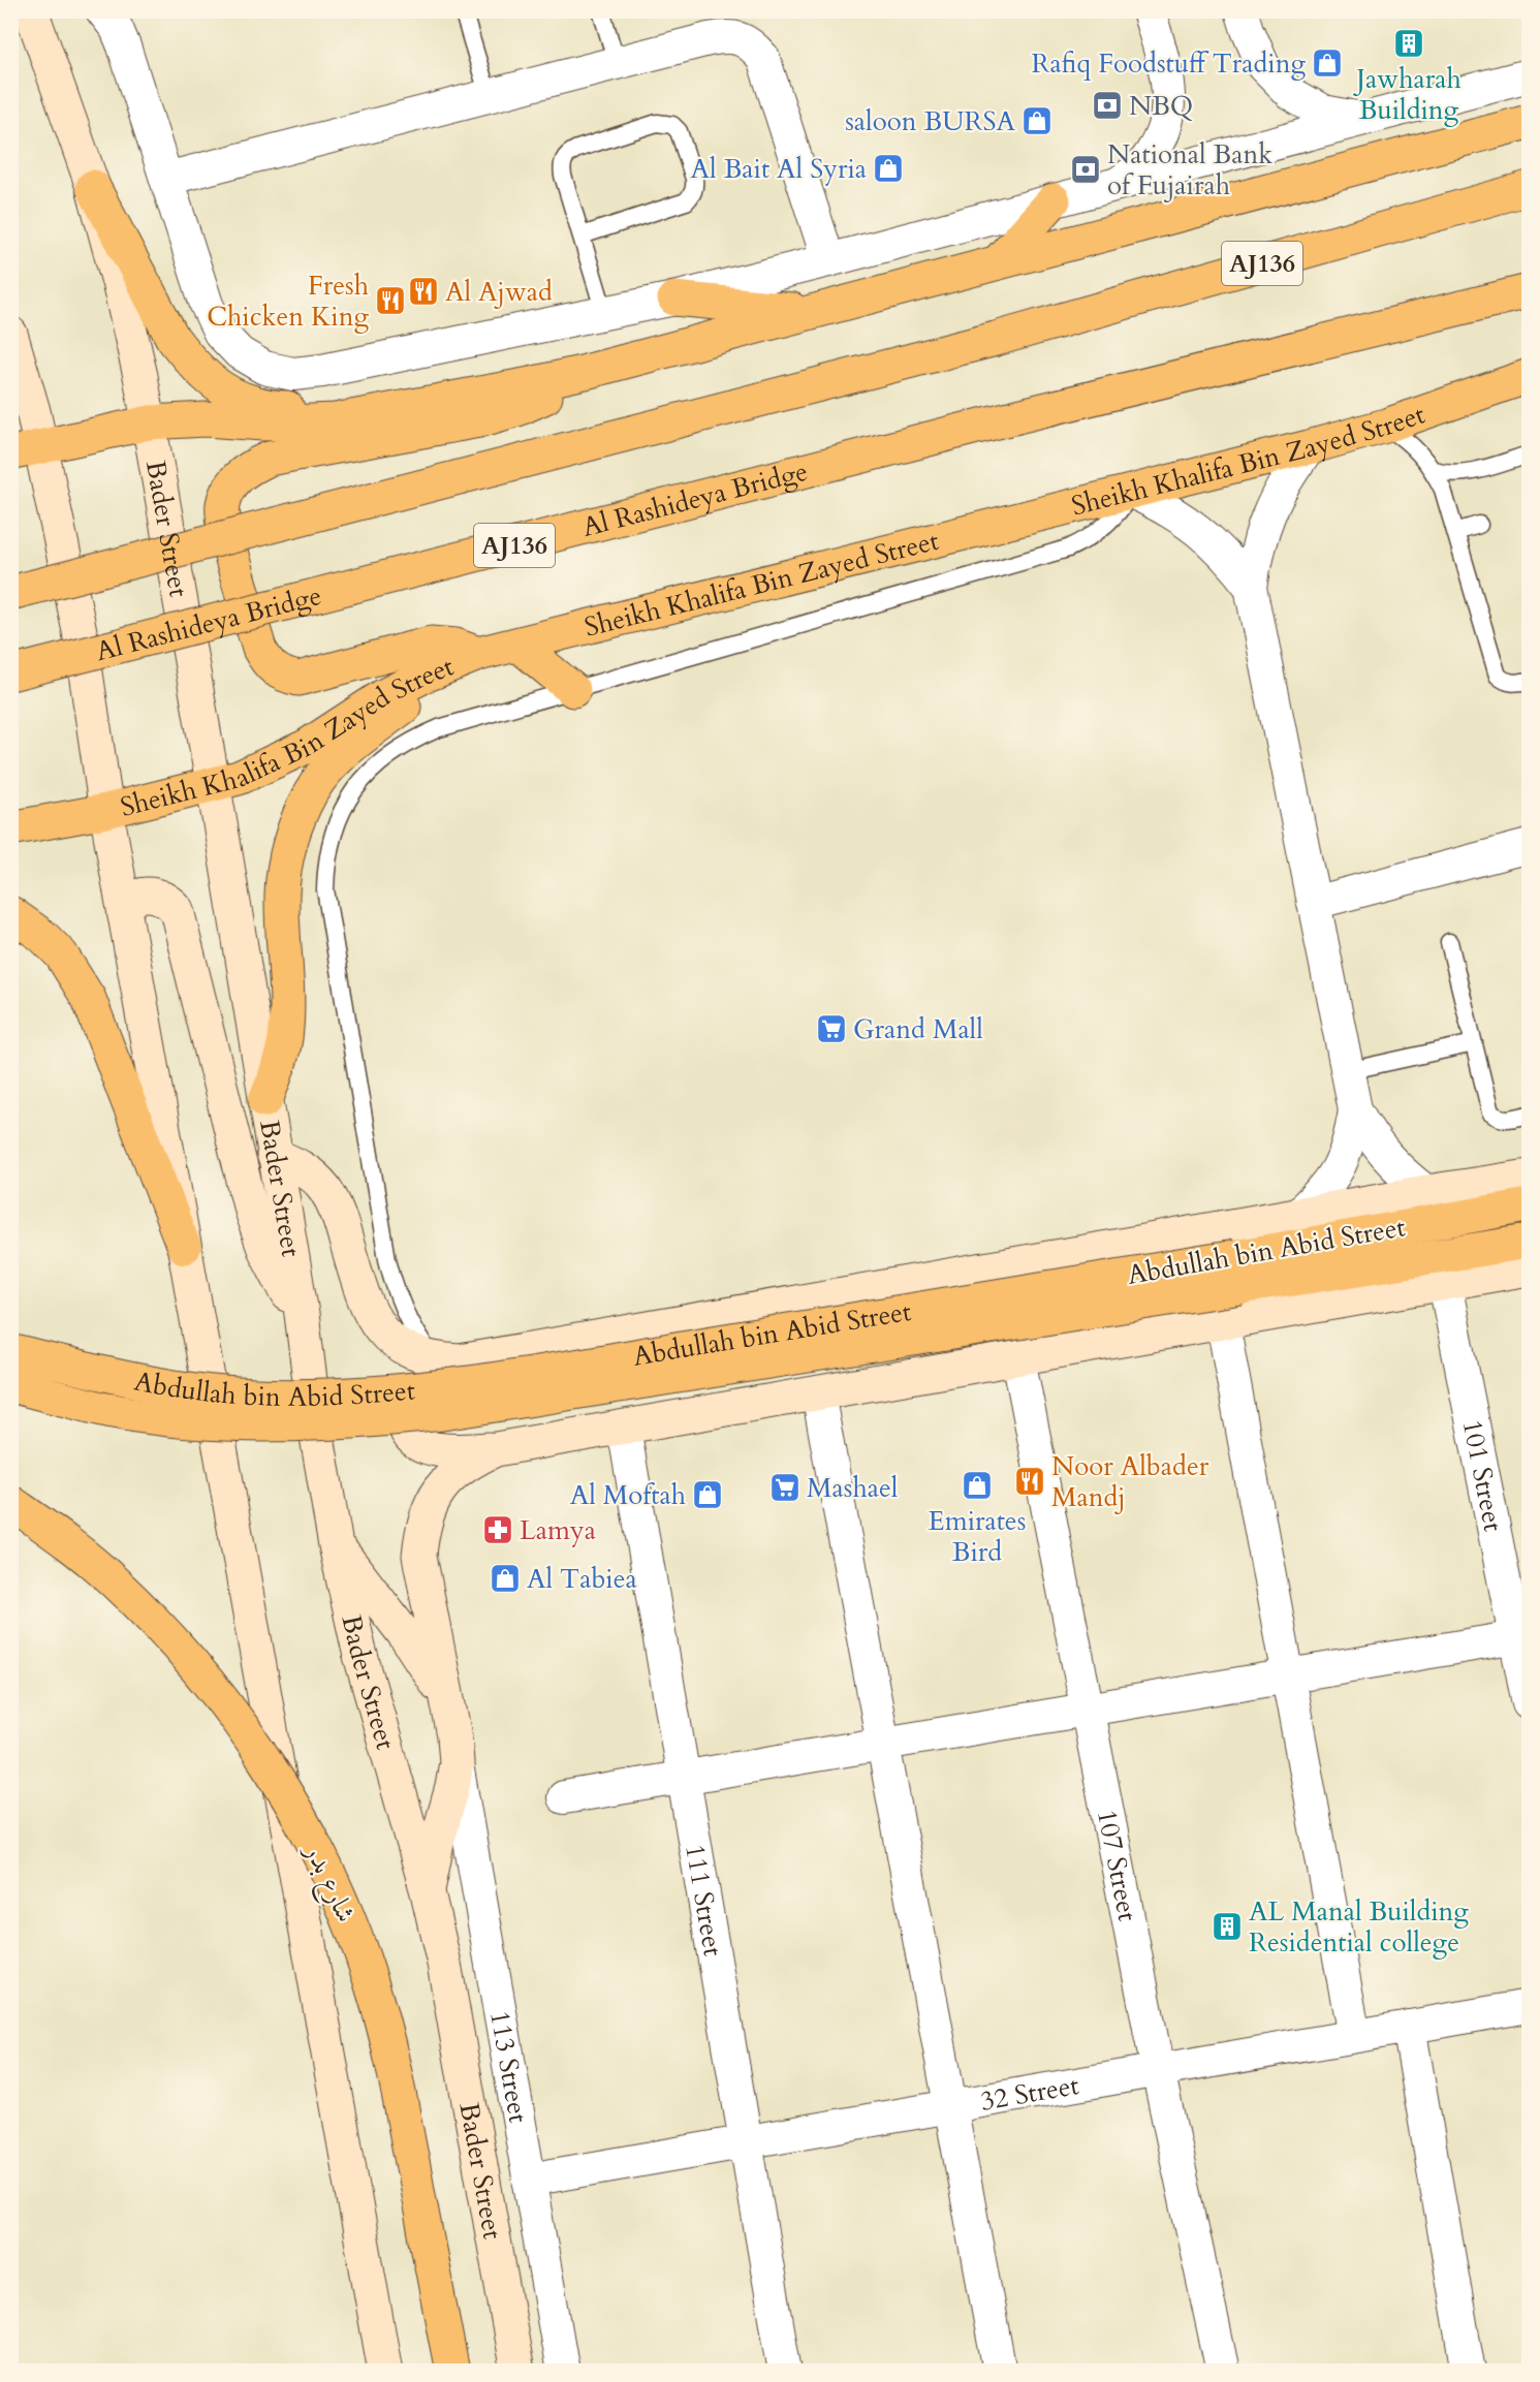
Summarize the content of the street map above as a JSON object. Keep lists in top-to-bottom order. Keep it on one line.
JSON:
{"streets":{"main road":["AJ136","Sheikh Khalifa Bin Zayed Street","Al Rashideya Bridge","Bader Street","Abdullah bin Abid Street","شارع بدر"],"street":["101 Street","107 Street","111 Street","113 Street","32 Street"]},"crossings":[["Sheikh Khalifa Bin Zayed Street","Bader Street"],["Bader Street","Abdullah bin Abid Street"],["107 Street","32 Street"],["111 Street","32 Street"],["113 Street","32 Street"]],"places":{"building":["Jawharah Building","AL Manal Building Residential college"],"shop":["Rafiq Foodstuff Trading","saloon BURSA","Al Bait Al Syria","Emirates Bird","Al Moftah","Al Tabiea"],"bank":["NBQ","National Bank of Fujairah"],"restaurant":["Al Ajwad","Fresh Chicken King","Noor Albader Mandj"],"supermarket":["Grand Mall","Mashael"],"pharmacy":["Lamya"]}}
